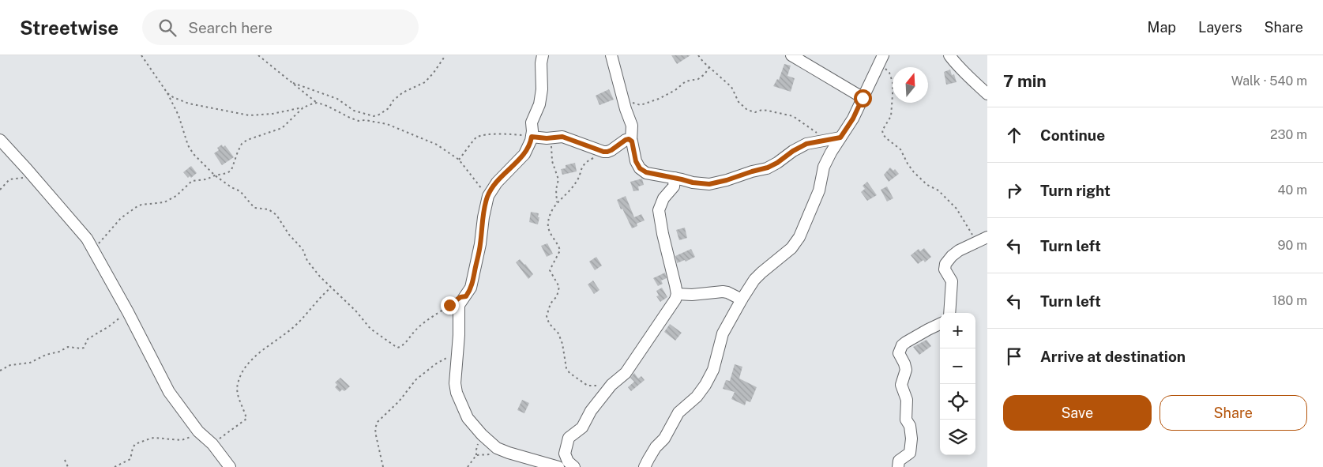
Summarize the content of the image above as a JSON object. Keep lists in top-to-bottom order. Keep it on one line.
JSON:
{"north":"top","page":{"header":"Streetwise","search":"Search here","nav":["Map","Layers","Share"],"heading":["7 min","Walk · 540 m"],"list":[["Continue","230 m"],["Turn right","40 m"],["Turn left","90 m"],["Turn left","180 m"],"Arrive at destination"],"map_buttons":["+","−"],"buttons":["Save","Share"]}}
